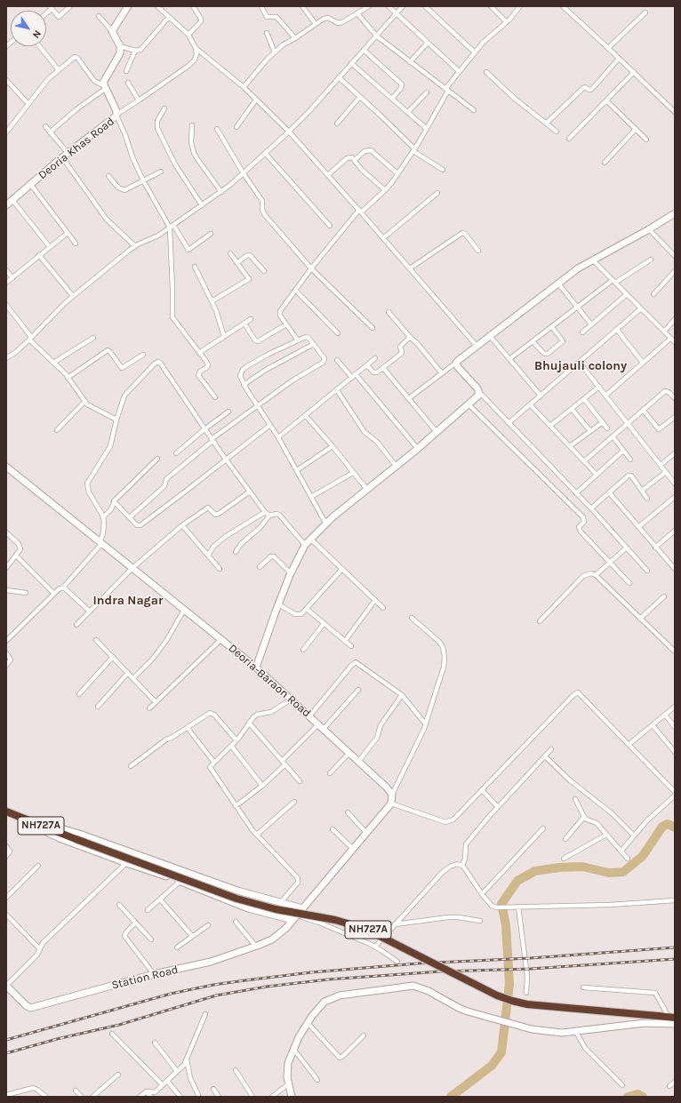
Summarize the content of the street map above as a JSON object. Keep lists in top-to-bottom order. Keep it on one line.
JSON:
{"streets":{"highway":["NH727A"],"street":["Deoria Khas Road","Deoria-Baraon Road","Station Road"]},"districts":["Bhujauli colony","Indra Nagar"],"north":"bottom right"}
